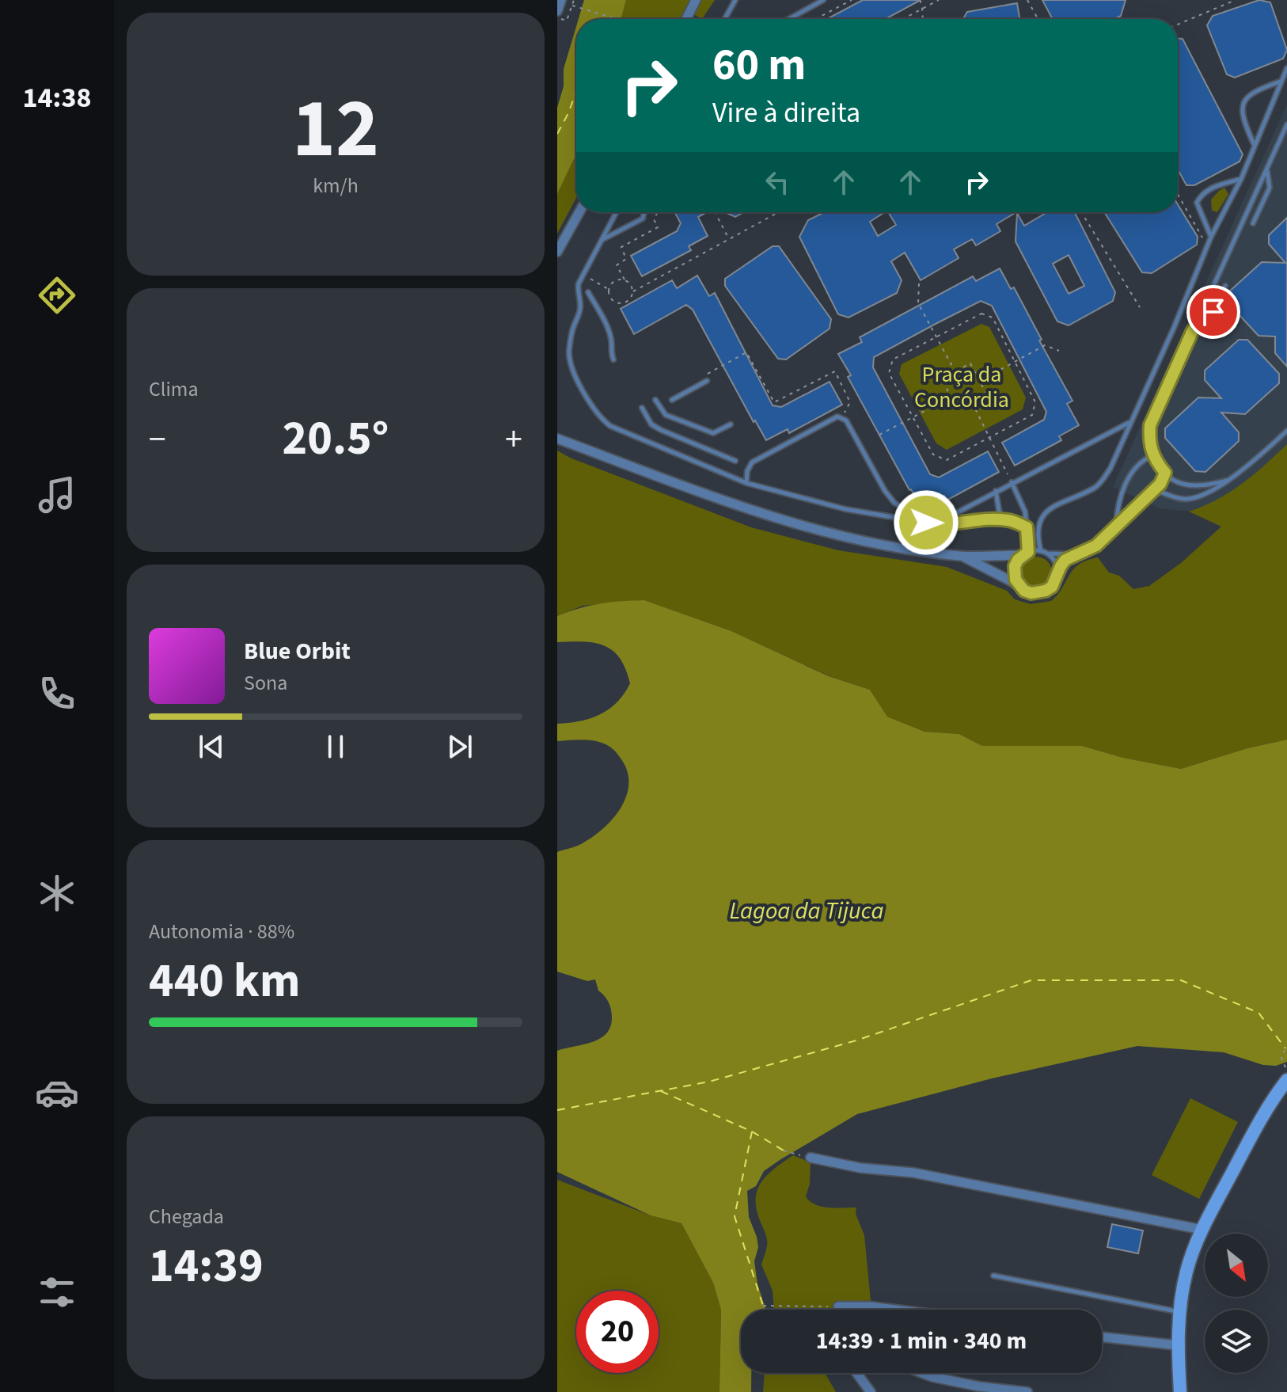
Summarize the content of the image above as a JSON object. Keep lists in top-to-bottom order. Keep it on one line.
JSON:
{"water":["Lagoa da Tijuca"],"parks":["Praça da Concórdia"],"north":"bottom right","page":{"tabs":"14:38","tile":[["12","km/h"],"Clima",["Autonomia · 88%","440 km"],["Chegada","14:39"]],"turn":["60 m","Vire à direita"],"heat":["−","20.5°","+"],"song":["Blue Orbit","Sona"],"limit":"20","trip":"14:39 · 1 min · 340 m"}}
